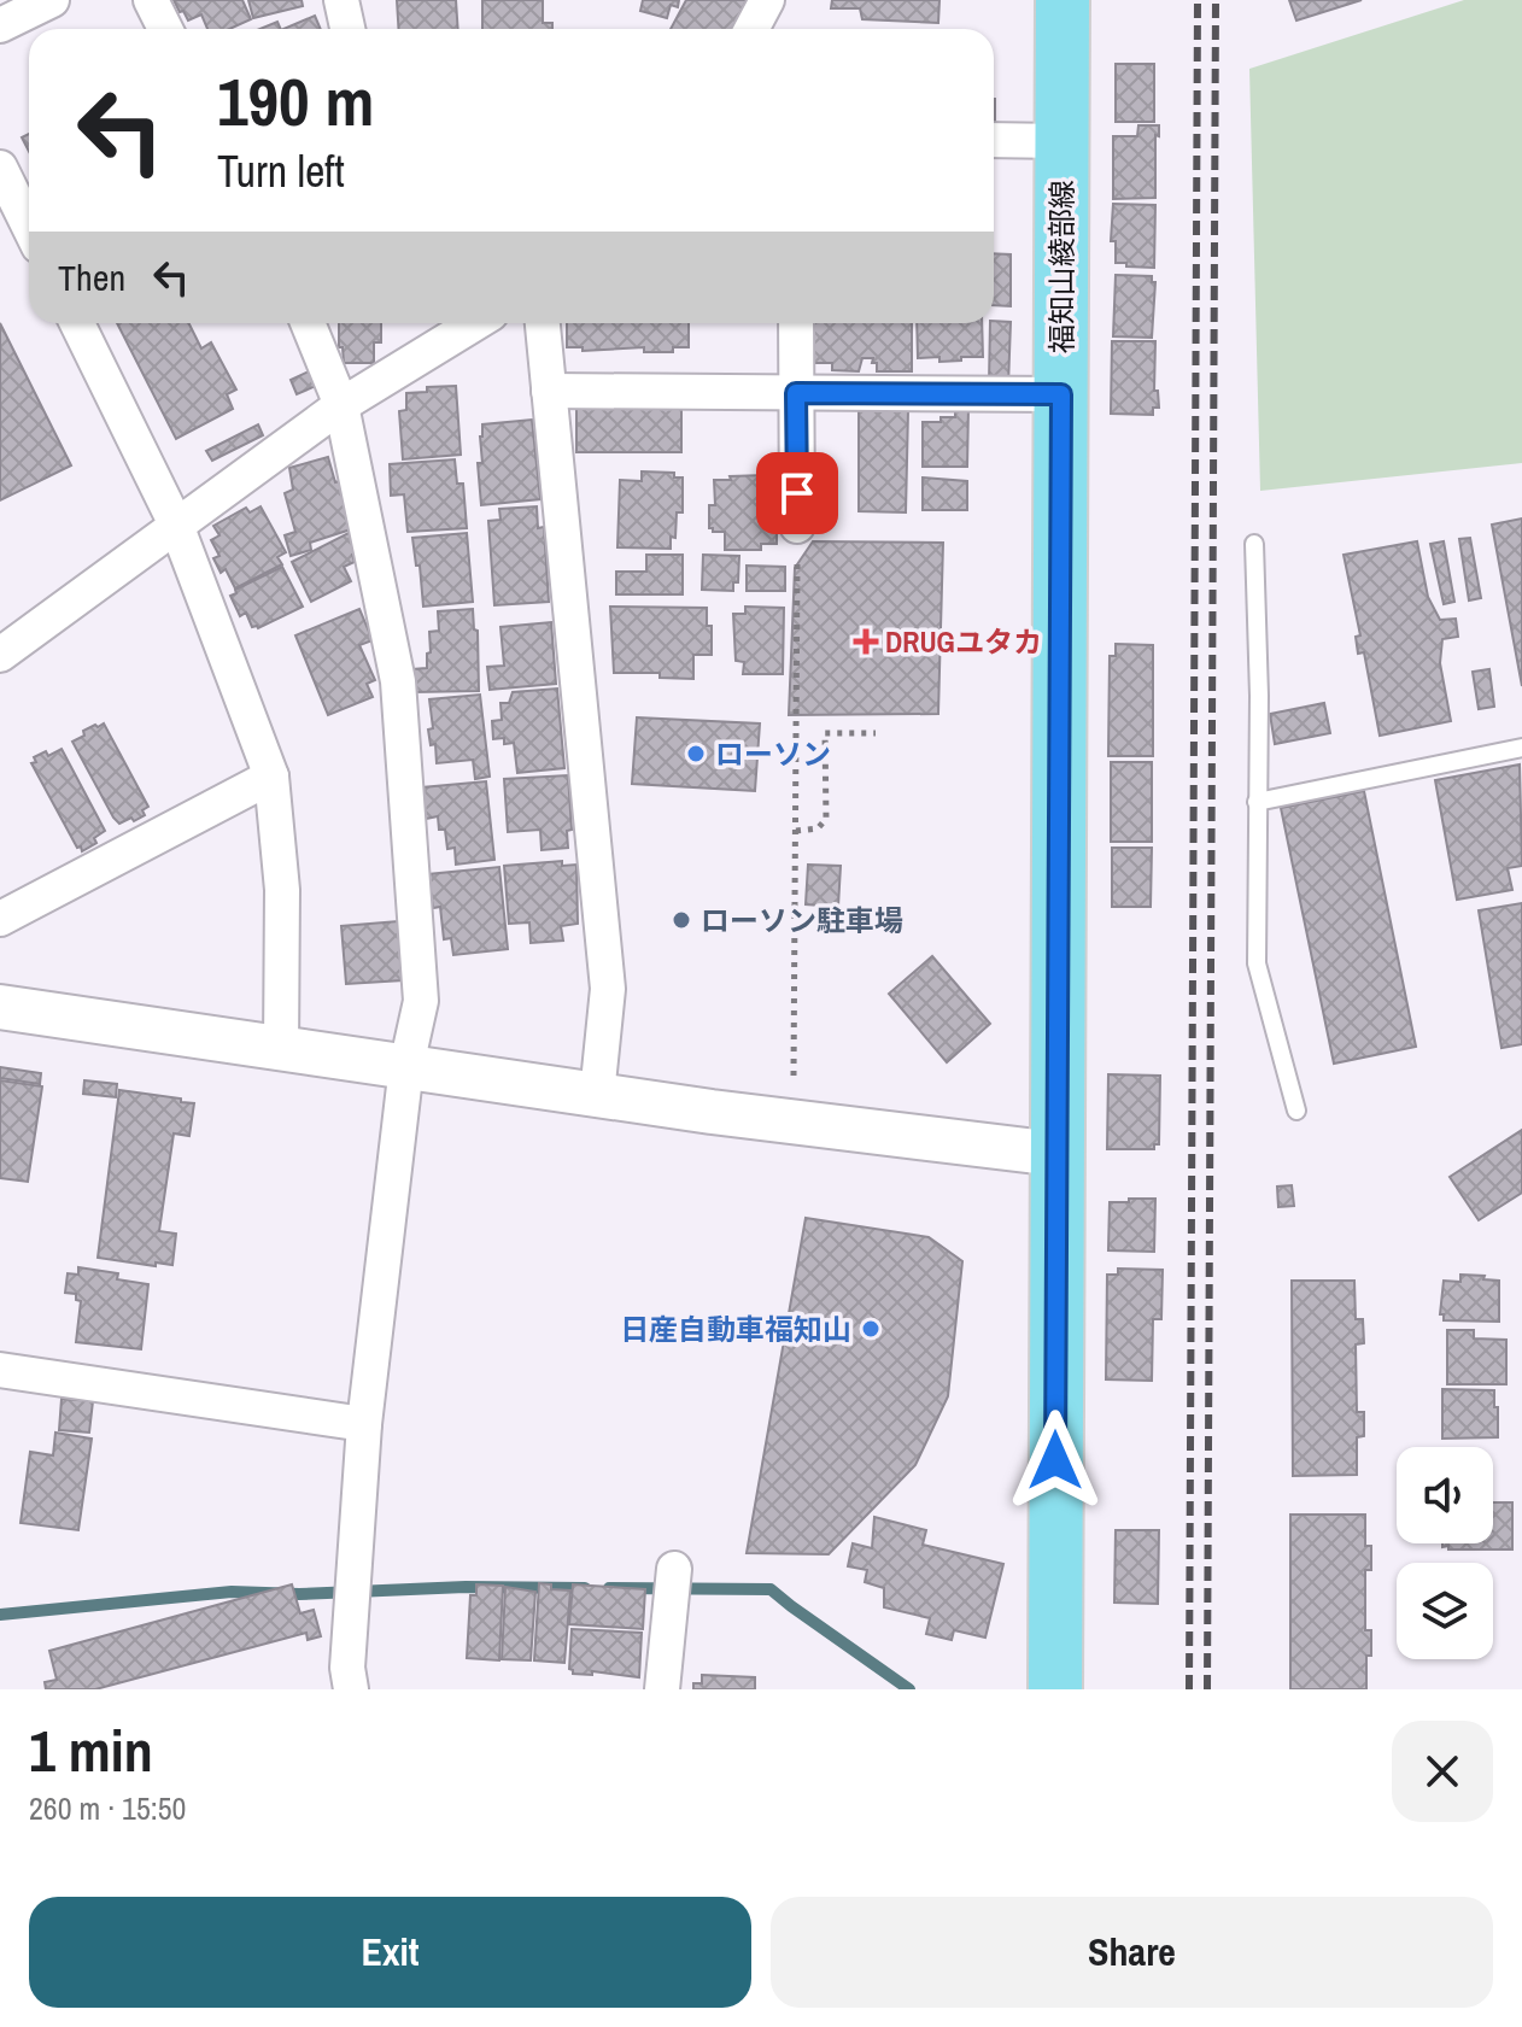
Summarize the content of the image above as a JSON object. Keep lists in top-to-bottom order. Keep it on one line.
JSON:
{"streets":{"main road":["福知山綾部線"]},"places":{"health":["DRUGユタカ"],"other":["ローソン","ローソン駐車場","日産自動車福知山"]},"page":{"turn":["190 m","Turn left"],"then":"Then","heading":["1 min","260 m · 15:50"],"buttons":["Exit","Share"]}}
